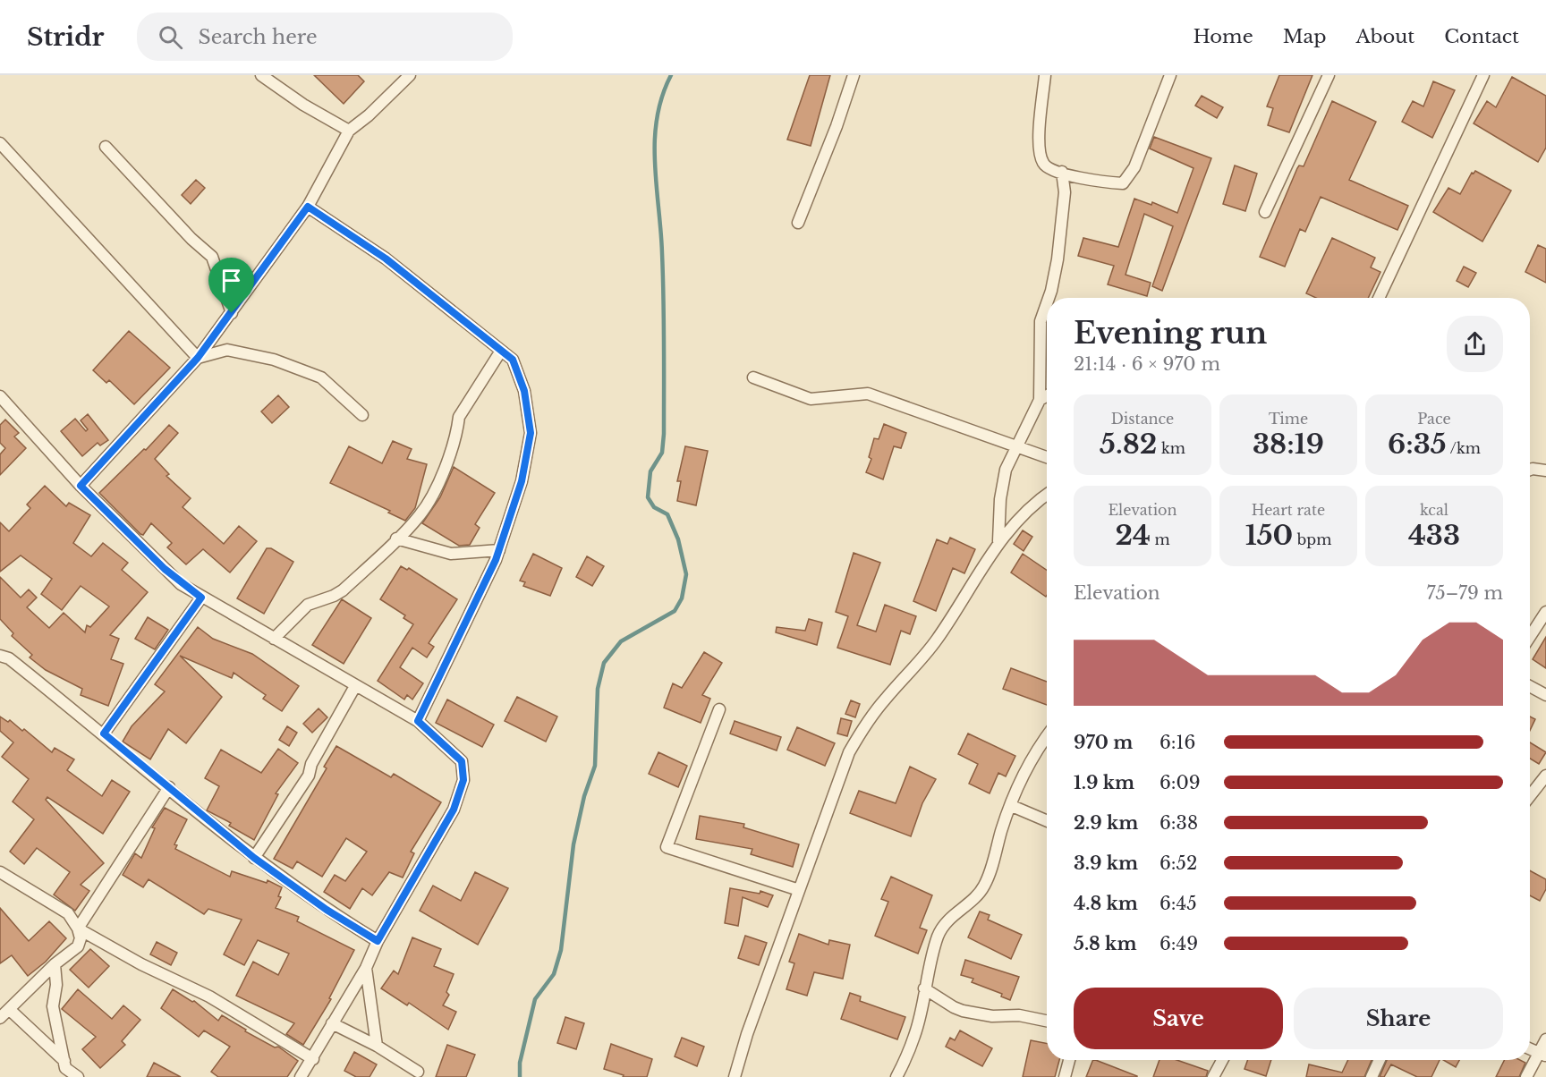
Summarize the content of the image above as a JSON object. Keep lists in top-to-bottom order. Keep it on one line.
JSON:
{"page":{"header":"Stridr","search":"Search here","nav":["Home","Map","About","Contact"],"heading":["Evening run","21:14 · 6 × 970 m"],"stats":[["Distance","5.82 km"],["Time","38:19"],["Pace","6:35 /km"],["Elevation","24 m"],["Heart rate","150 bpm"],["kcal","433"]],"chart":["Elevation","75–79 m"],"list":[{"name":"970 m","note":"6:16"},{"name":"1.9 km","note":"6:09"},{"name":"2.9 km","note":"6:38"},{"name":"3.9 km","note":"6:52"},{"name":"4.8 km","note":"6:45"},{"name":"5.8 km","note":"6:49"}],"buttons":["Save","Share"]}}
